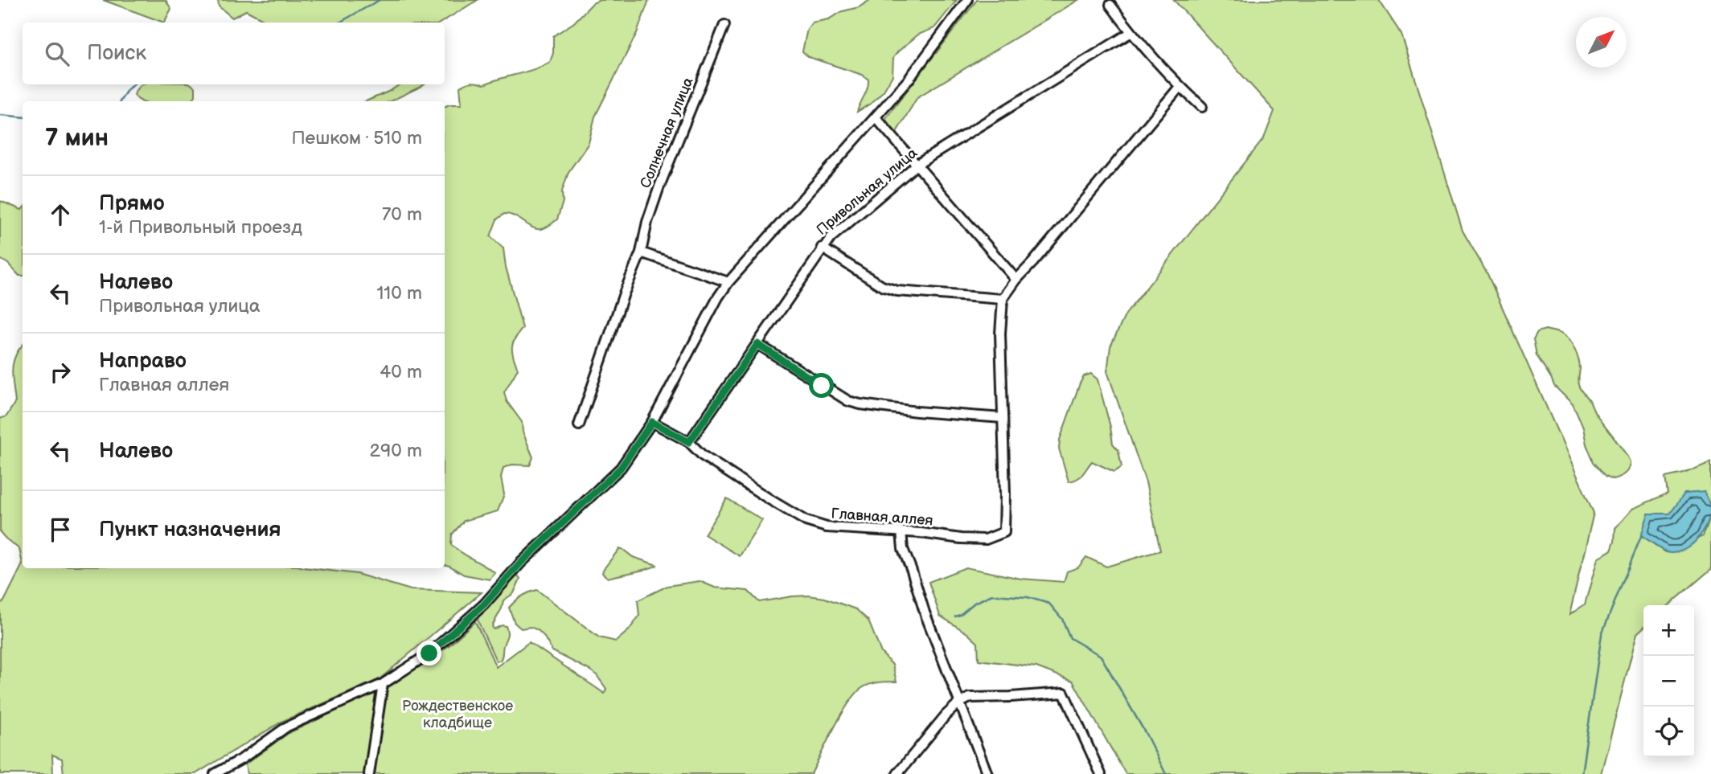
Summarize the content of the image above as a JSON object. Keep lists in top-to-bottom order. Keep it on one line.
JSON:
{"streets":{"street":["Солнечная улица","Привольная улица","Главная аллея"]},"crossings":[["Привольная улица","Главная аллея"]],"parks":["Рождественское кладбище"],"north":"top right","page":{"search":"Поиск","heading":["7 мин","Пешком · 510 m"],"list":[["Прямо","1-й Привольный проезд","70 m"],["Налево","Привольная улица","110 m"],["Направо","Главная аллея","40 m"],["Налево","290 m"],"Пункт назначения"],"map_buttons":["+","−"]}}
